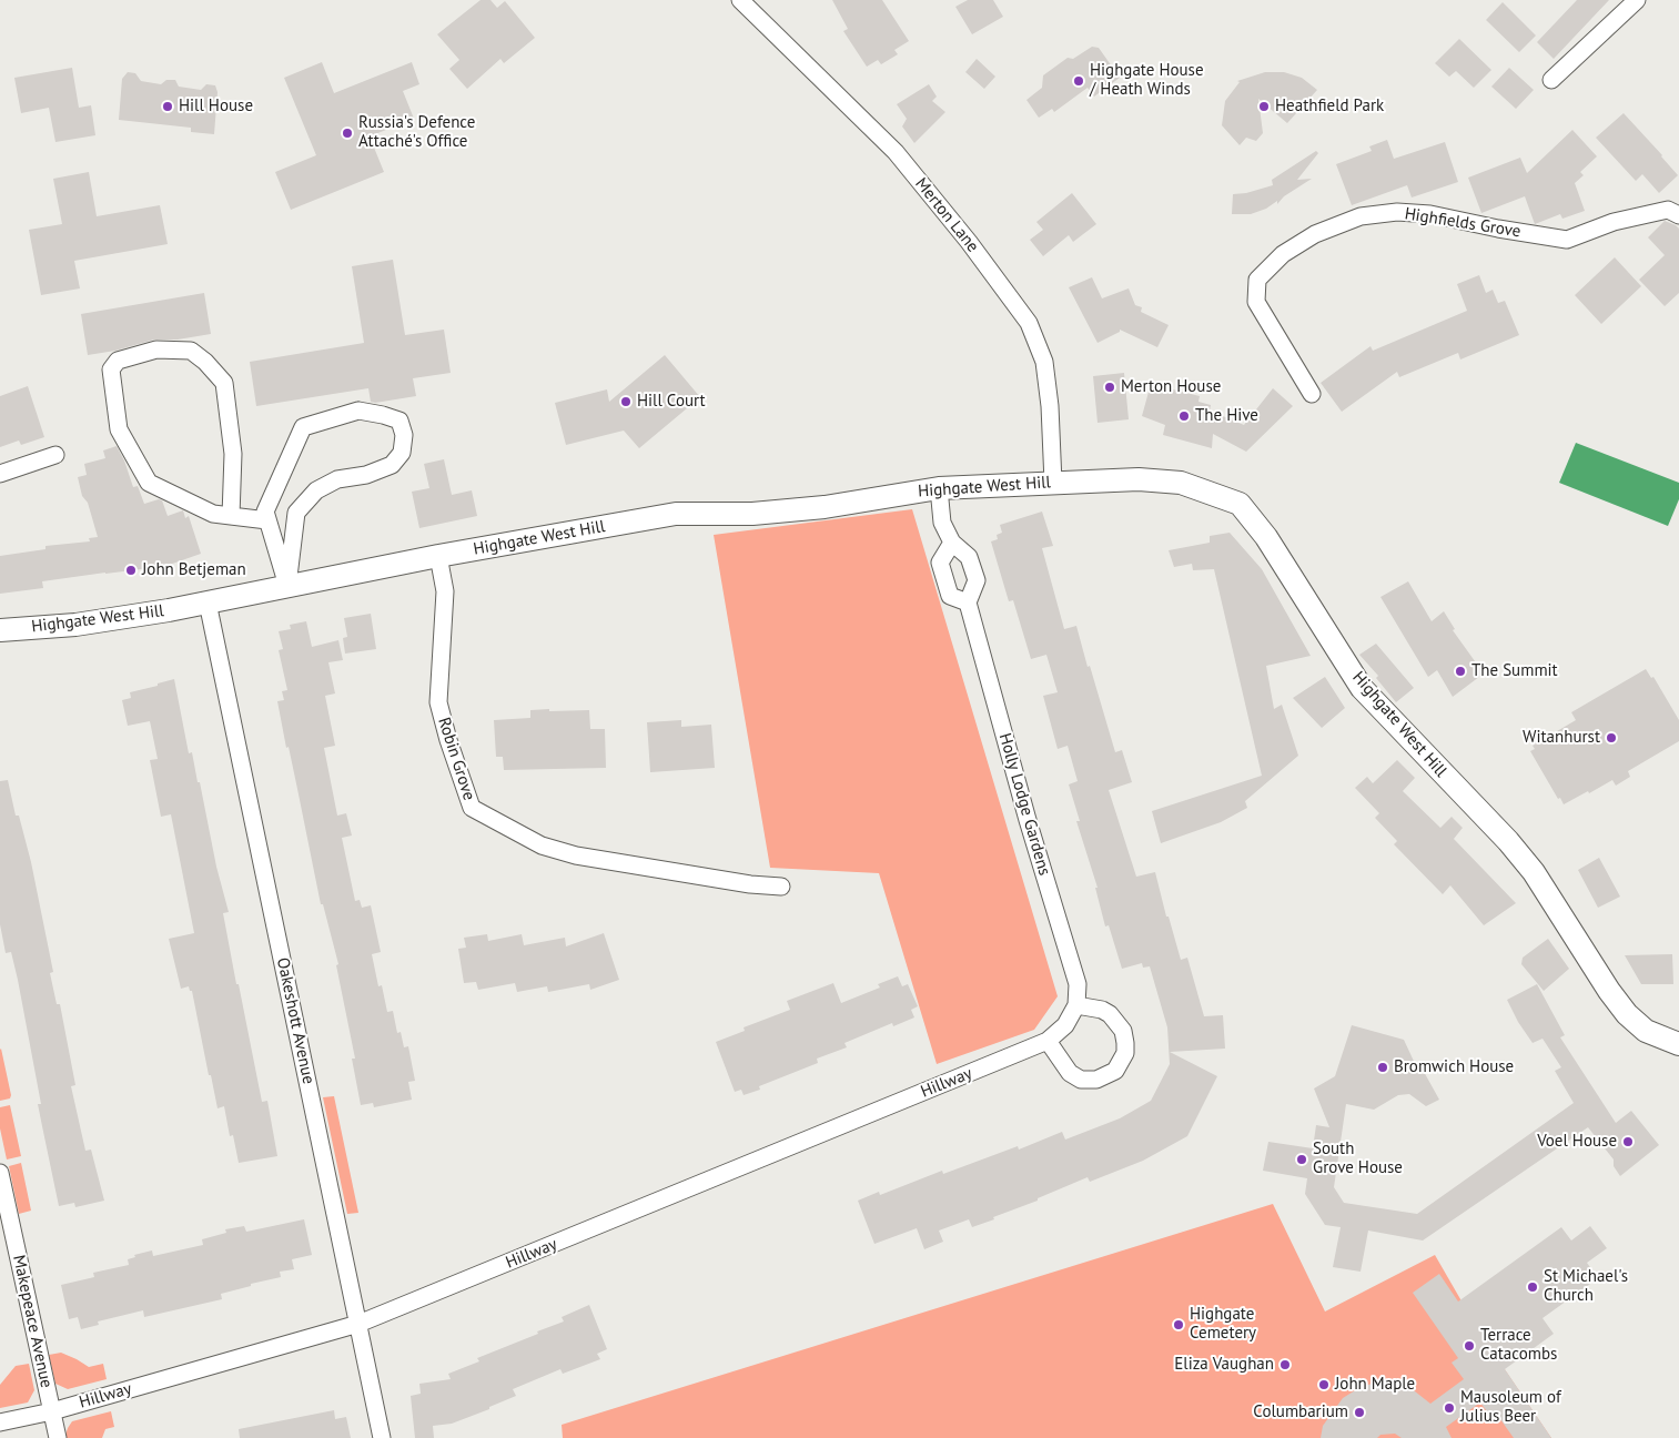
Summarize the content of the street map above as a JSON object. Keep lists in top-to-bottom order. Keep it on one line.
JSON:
{"streets":{"street":["Merton Lane","Highfields Grove","Highgate West Hill","Robin Grove","Holly Lodge Gardens","Oakeshott Avenue","Hillway","Makepeace Avenue"]},"crossings":[["Merton Lane","Highgate West Hill"],["Highgate West Hill","Robin Grove"],["Highgate West Hill","Oakeshott Avenue"],["Holly Lodge Gardens","Hillway"],["Oakeshott Avenue","Hillway"],["Hillway","Makepeace Avenue"]],"places":["Highgate House / Heath Winds","Hill House","Heathfield Park","Russia's Defence Attaché's Office","Merton House","Hill Court","The Hive","John Betjeman","The Summit","Witanhurst","Bromwich House","Voel House","South Grove House","St Michael's Church","Highgate Cemetery","Terrace Catacombs","Eliza Vaughan","John Maple","Mausoleum of Julius Beer","Columbarium"]}
